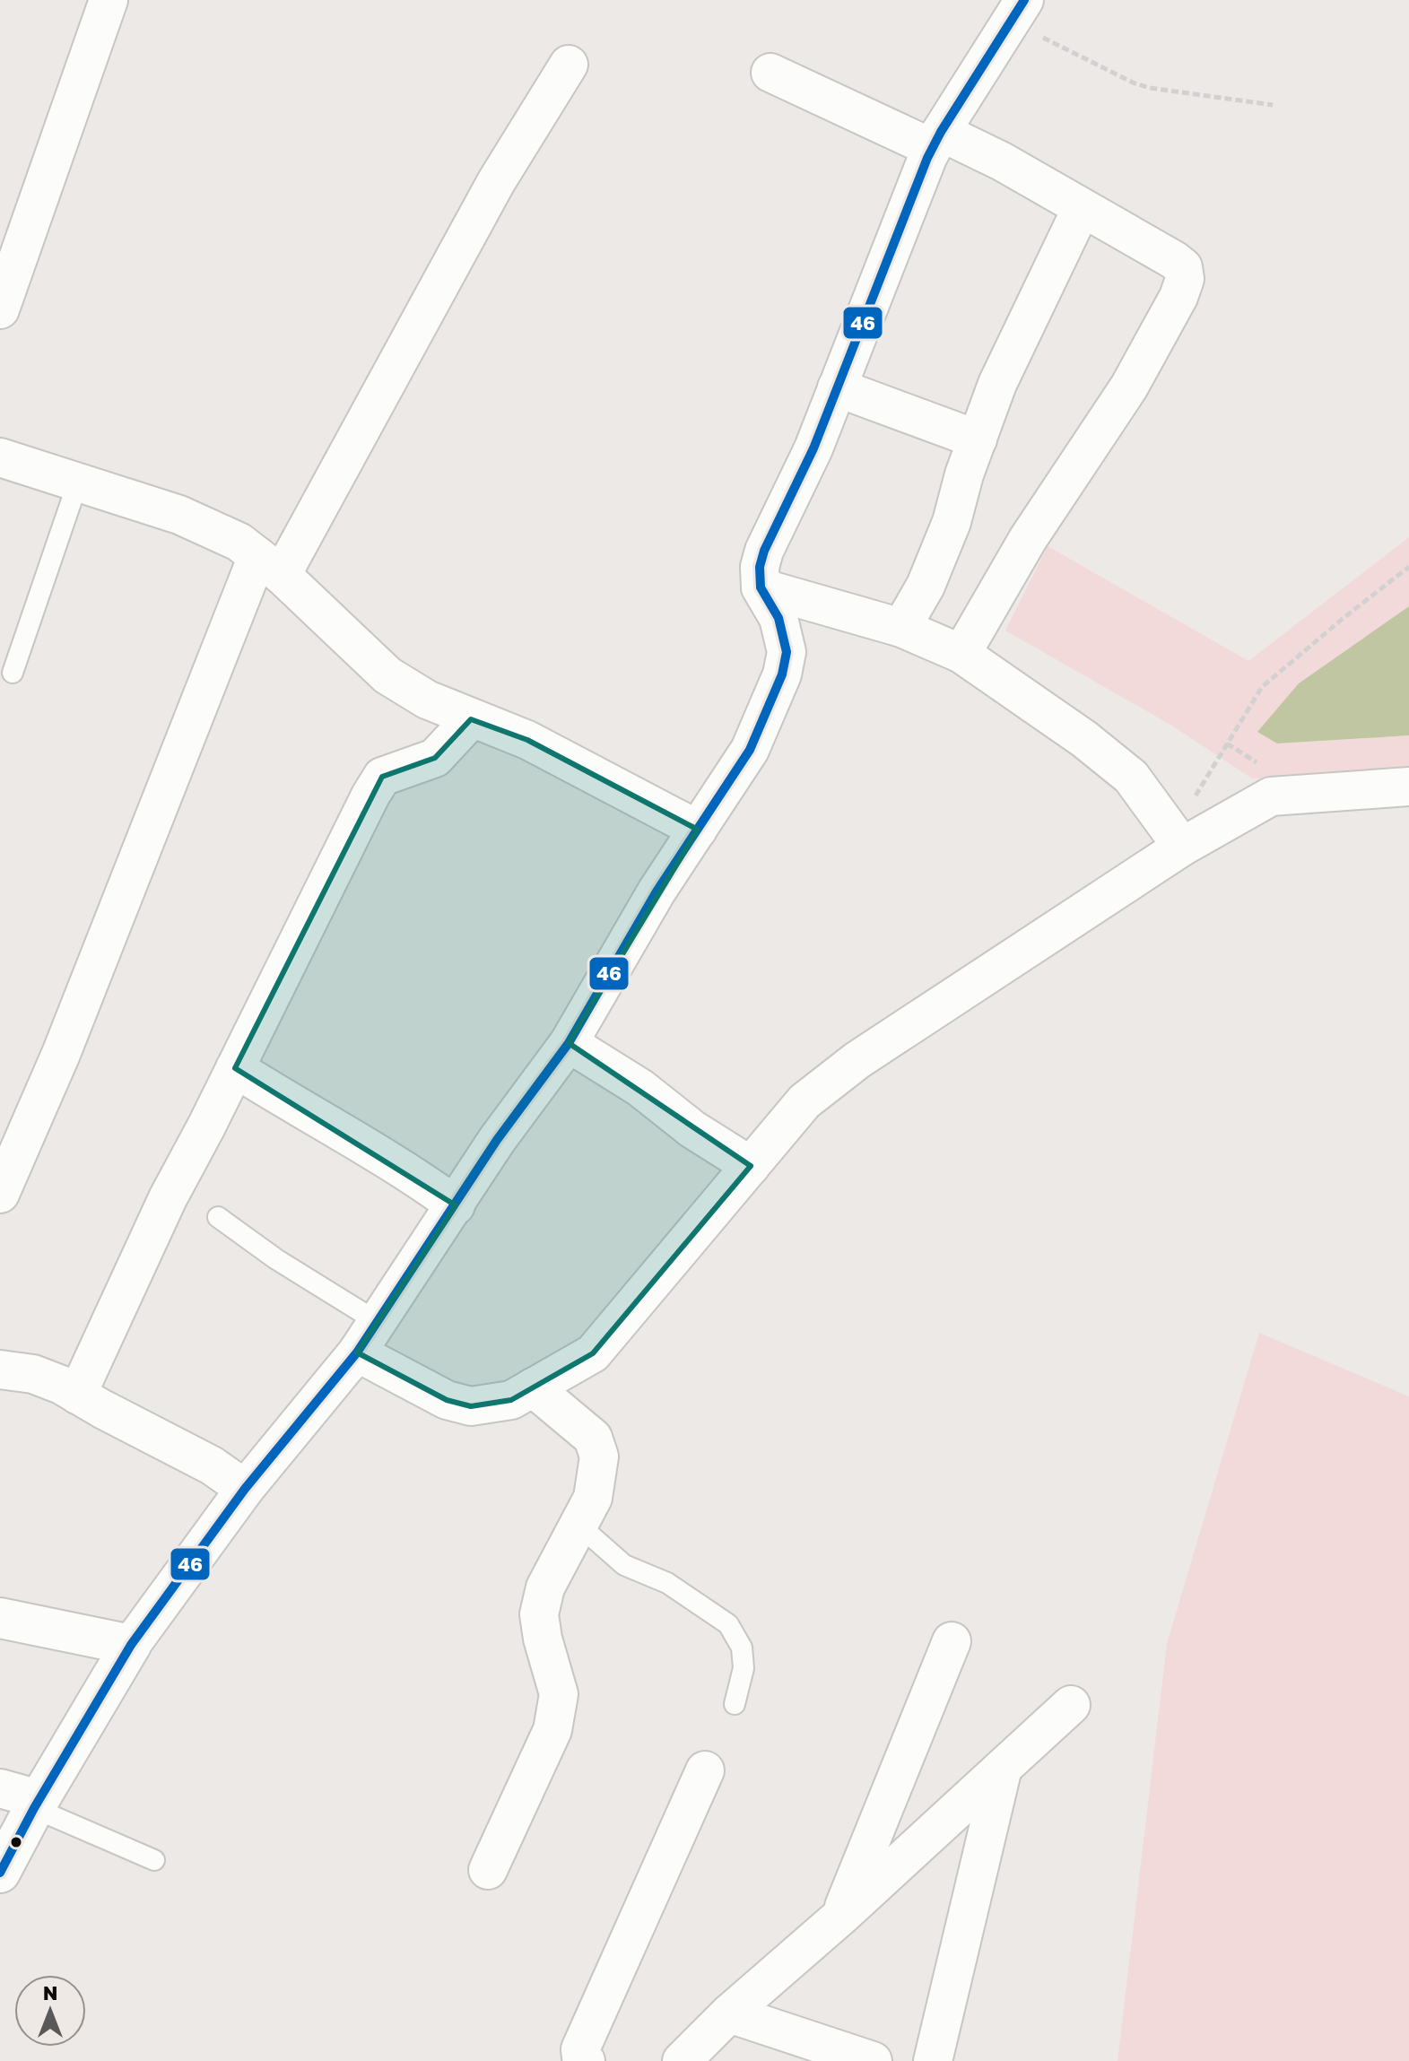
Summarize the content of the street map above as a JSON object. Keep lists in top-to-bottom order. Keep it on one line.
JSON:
{"lines":["transit line 46"],"north":"top"}
